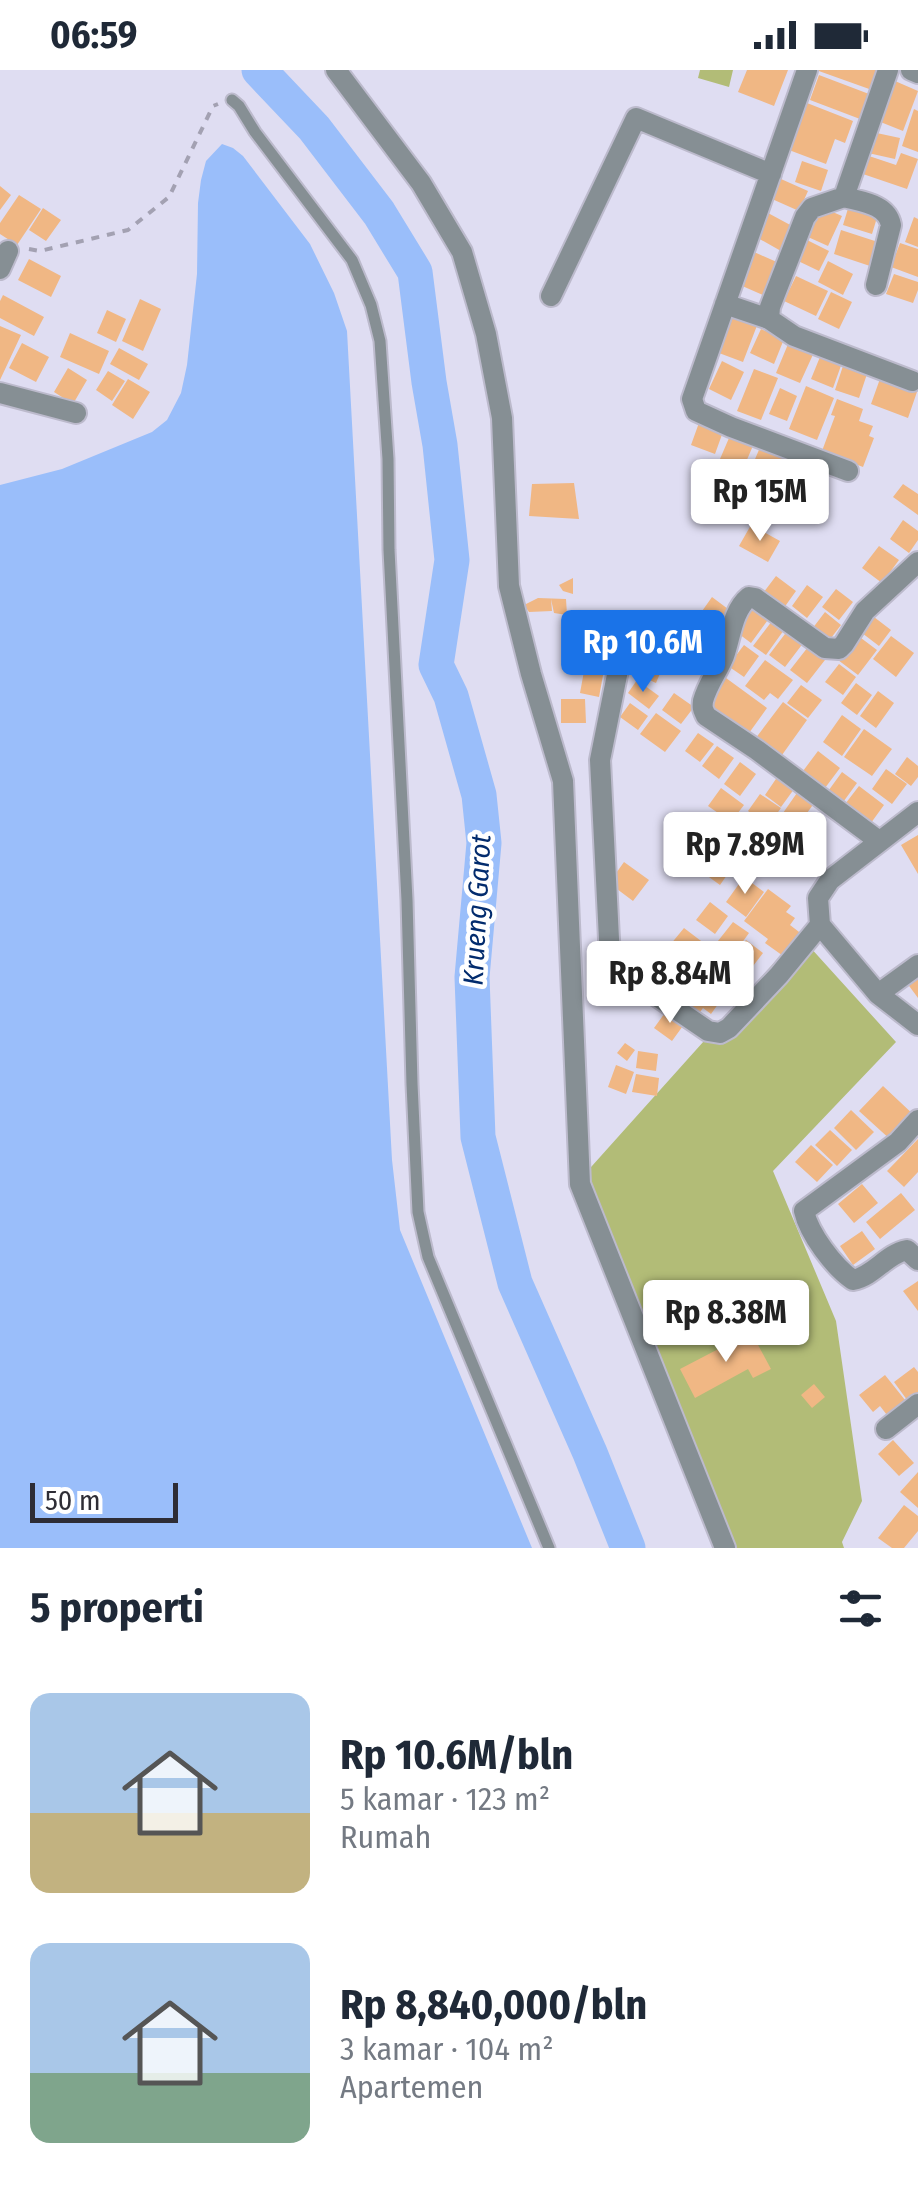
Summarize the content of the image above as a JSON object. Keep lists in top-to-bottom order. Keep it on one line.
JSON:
{"water":["Krueng Garot"],"scale_bar":"50 m","page":{"status":"06:59","price":["Rp 15M","Rp 10.6M","Rp 7.89M","Rp 8.84M","Rp 8.38M"],"scale":"50 m","heading":"5 properti","list":[{"name":"Rp 10.6M/bln","note":"5 kamar · 123 m² · Rumah"},{"name":"Rp 8,840,000/bln","note":"3 kamar · 104 m² · Apartemen"}]}}
